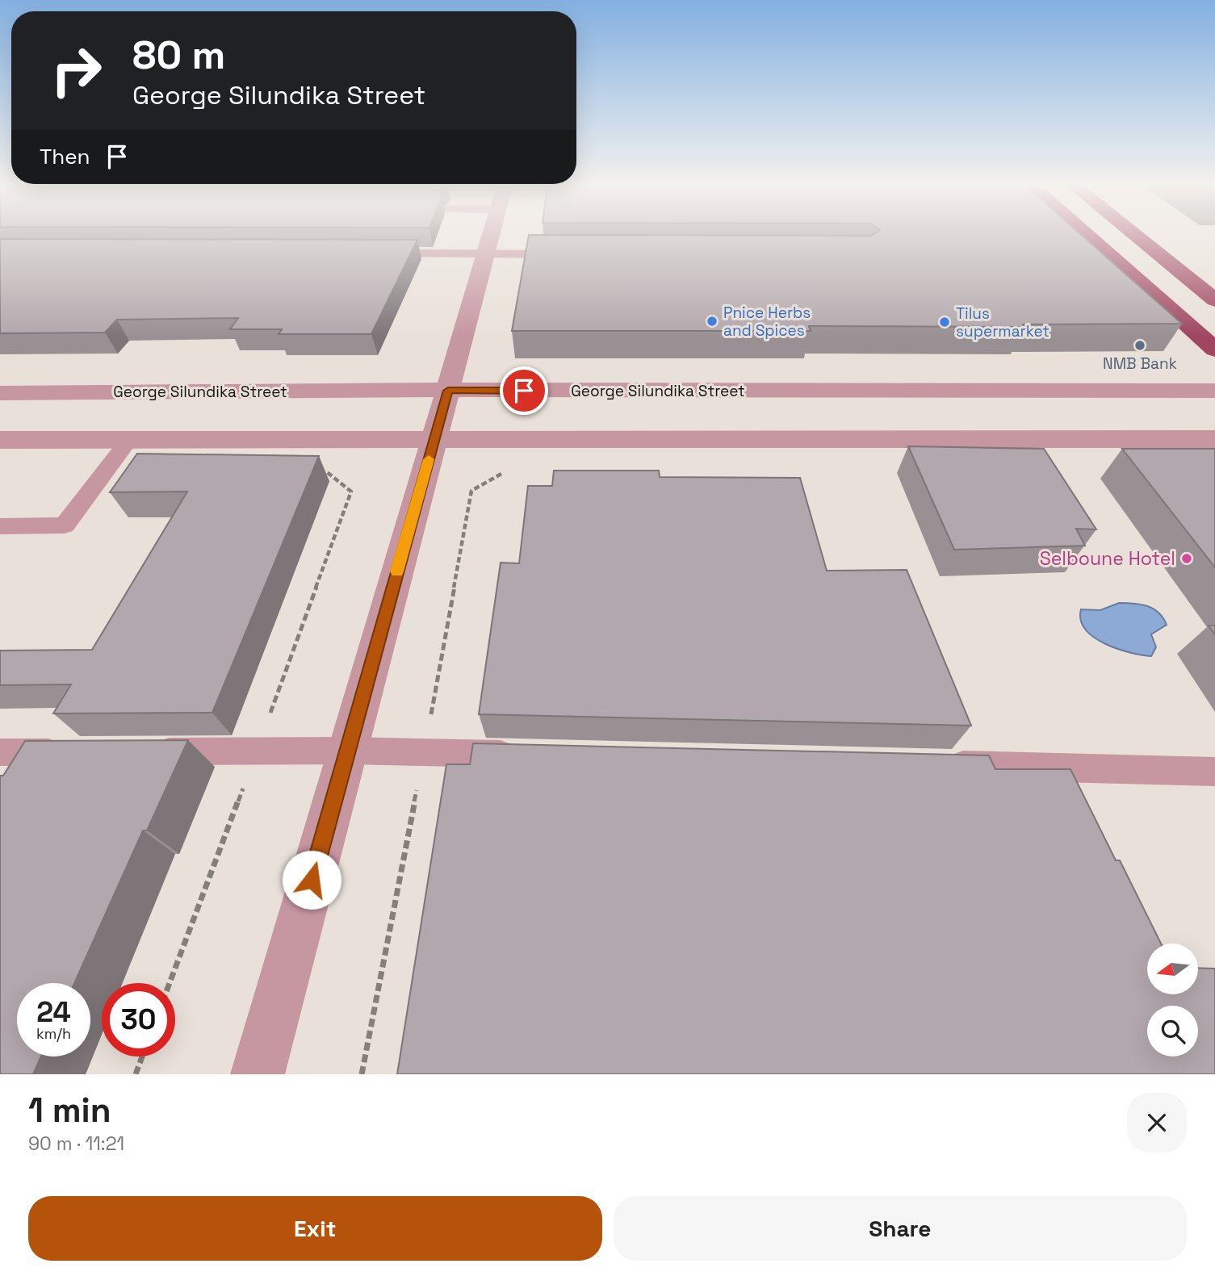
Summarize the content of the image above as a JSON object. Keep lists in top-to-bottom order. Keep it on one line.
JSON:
{"streets":{"street":["George Silundika Street"]},"places":["Pnice Herbs and Spices","Tilus supermarket","NMB Bank","Selboune Hotel"],"north":"left","page":{"turn":["80 m","George Silundika Street"],"then":"Then","speed":"24 km/h","limit":"30","heading":["1 min","90 m · 11:21"],"buttons":["Exit","Share"]}}
